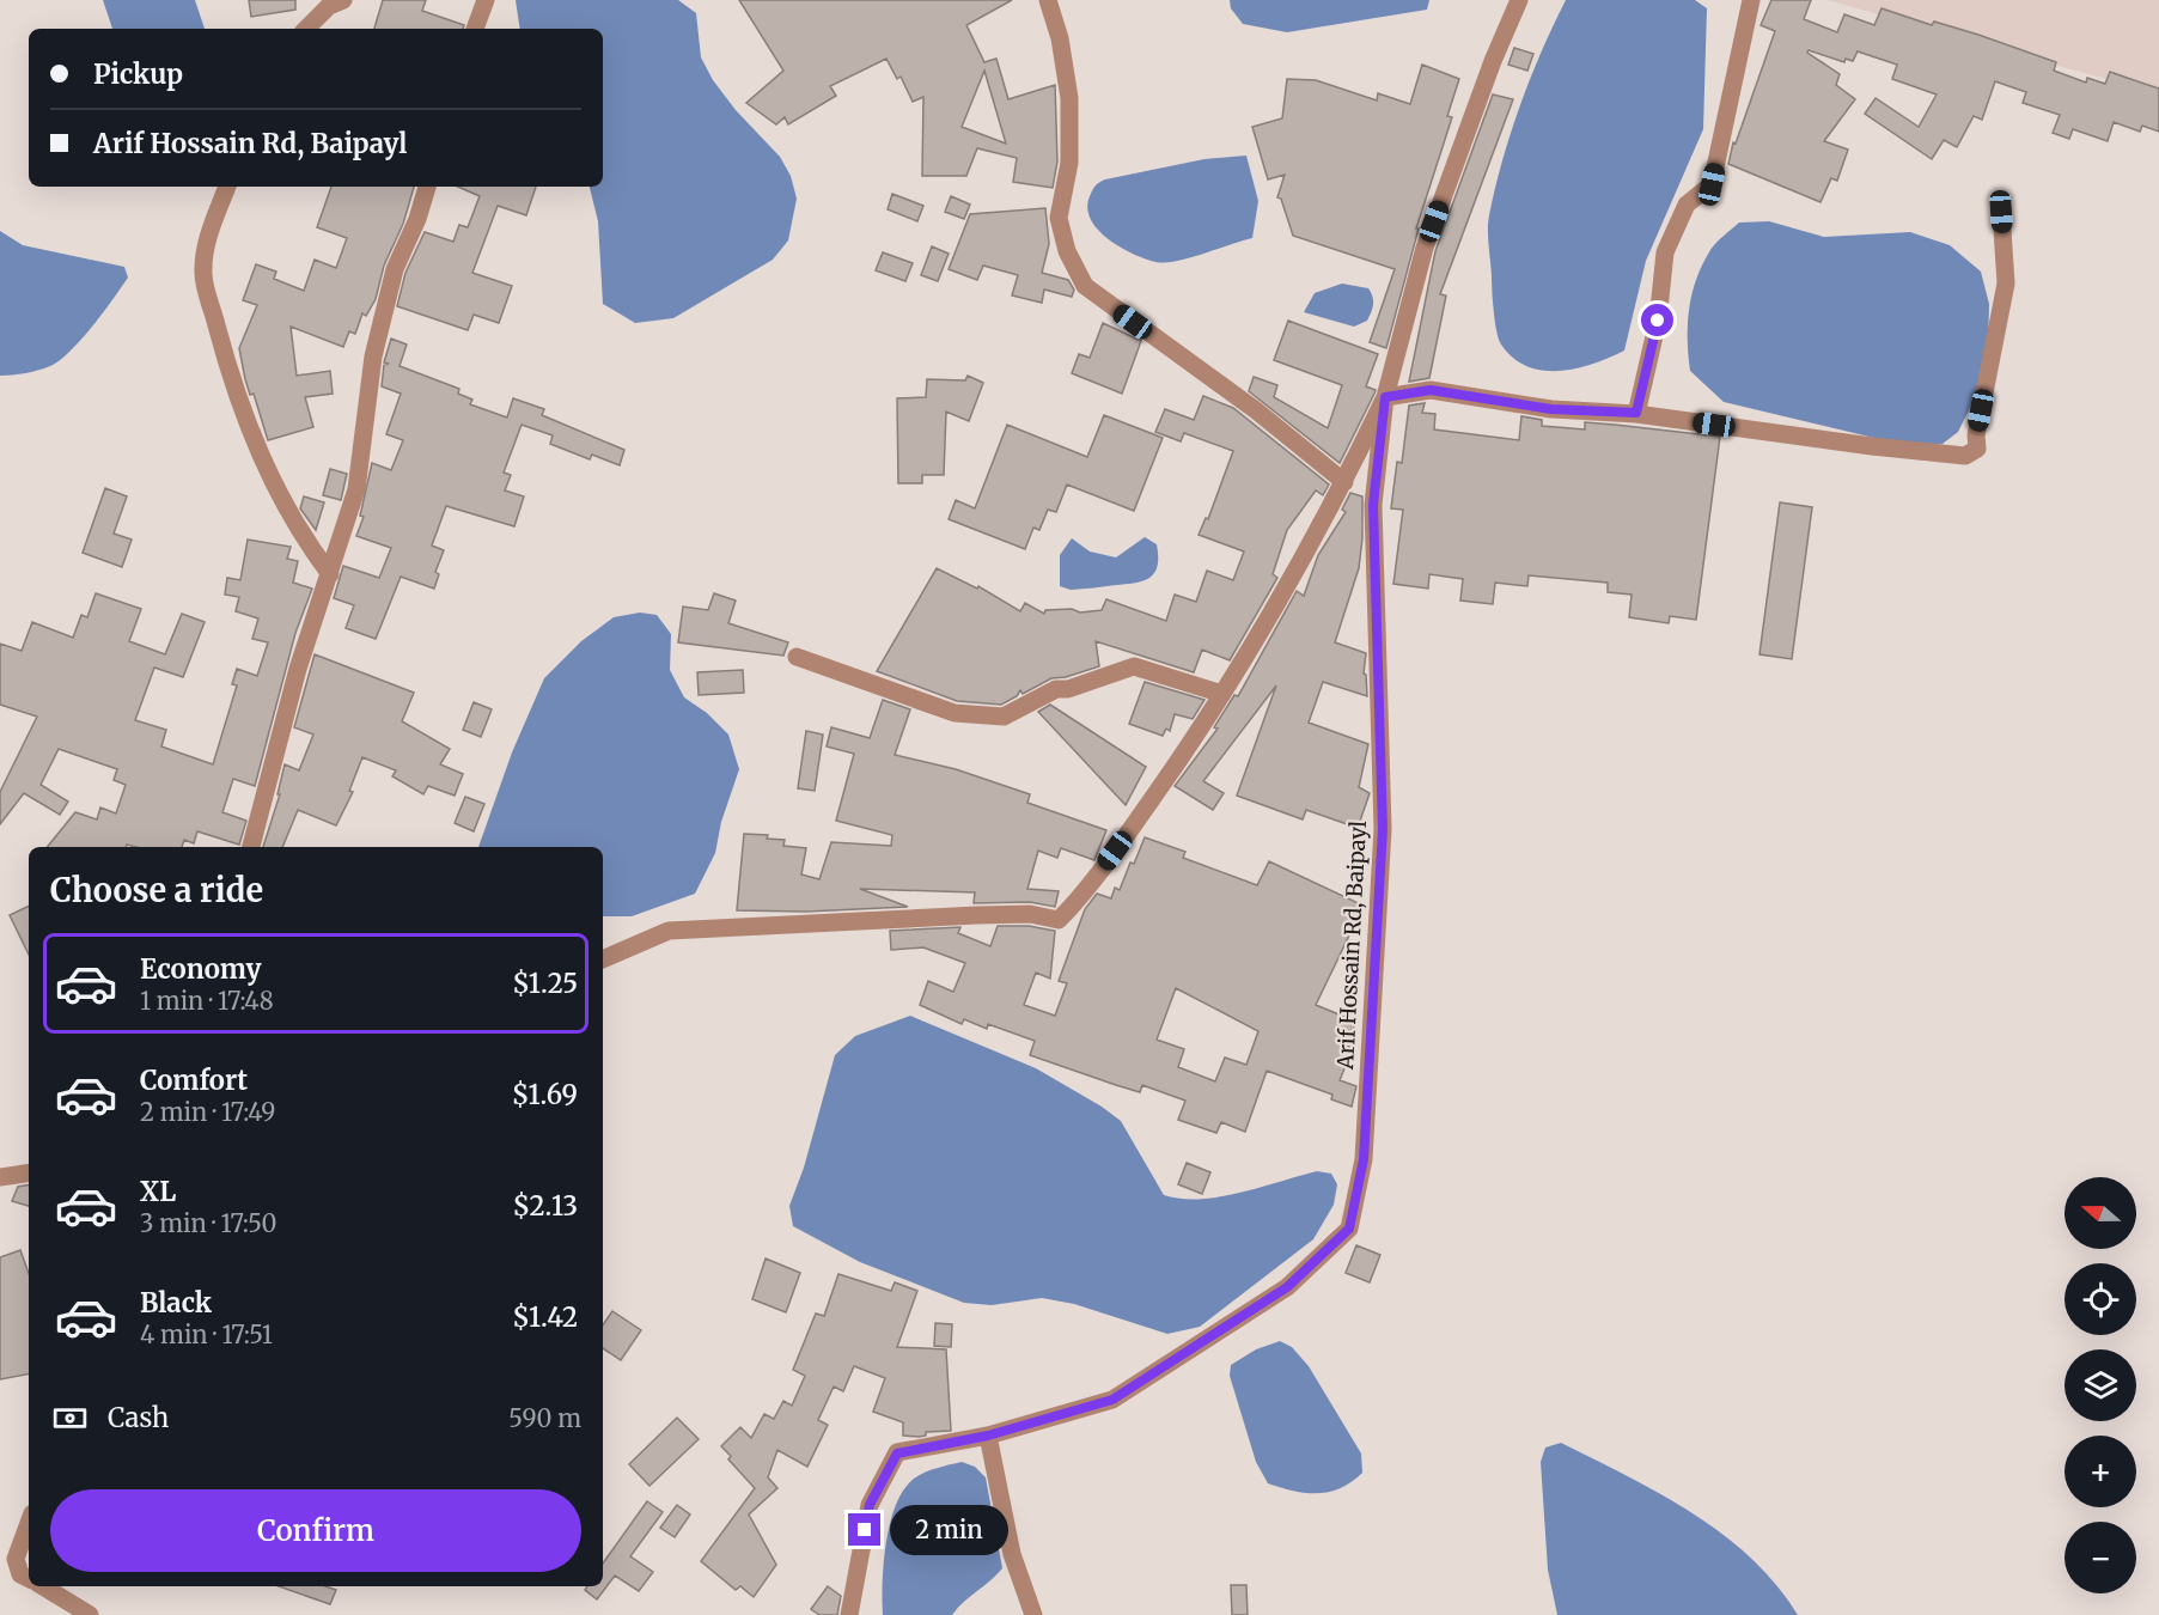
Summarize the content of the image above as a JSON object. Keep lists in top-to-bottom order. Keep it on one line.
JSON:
{"streets":{"street":["Arif Hossain Rd, Baipayl"]},"north":"left","page":{"banner":["Pickup","Arif Hossain Rd, Baipayl"],"heading":"Choose a ride","list":[{"name":"Economy","note":"1 min · 17:48","value":"$1.25"},{"name":"Comfort","note":"2 min · 17:49","value":"$1.69"},{"name":"XL","note":"3 min · 17:50","value":"$2.13"},{"name":"Black","note":"4 min · 17:51","value":"$1.42"}],"map_buttons":["+","−"],"pay":["Cash","590 m"],"buttons":"Confirm","bubble":"2 min"}}
